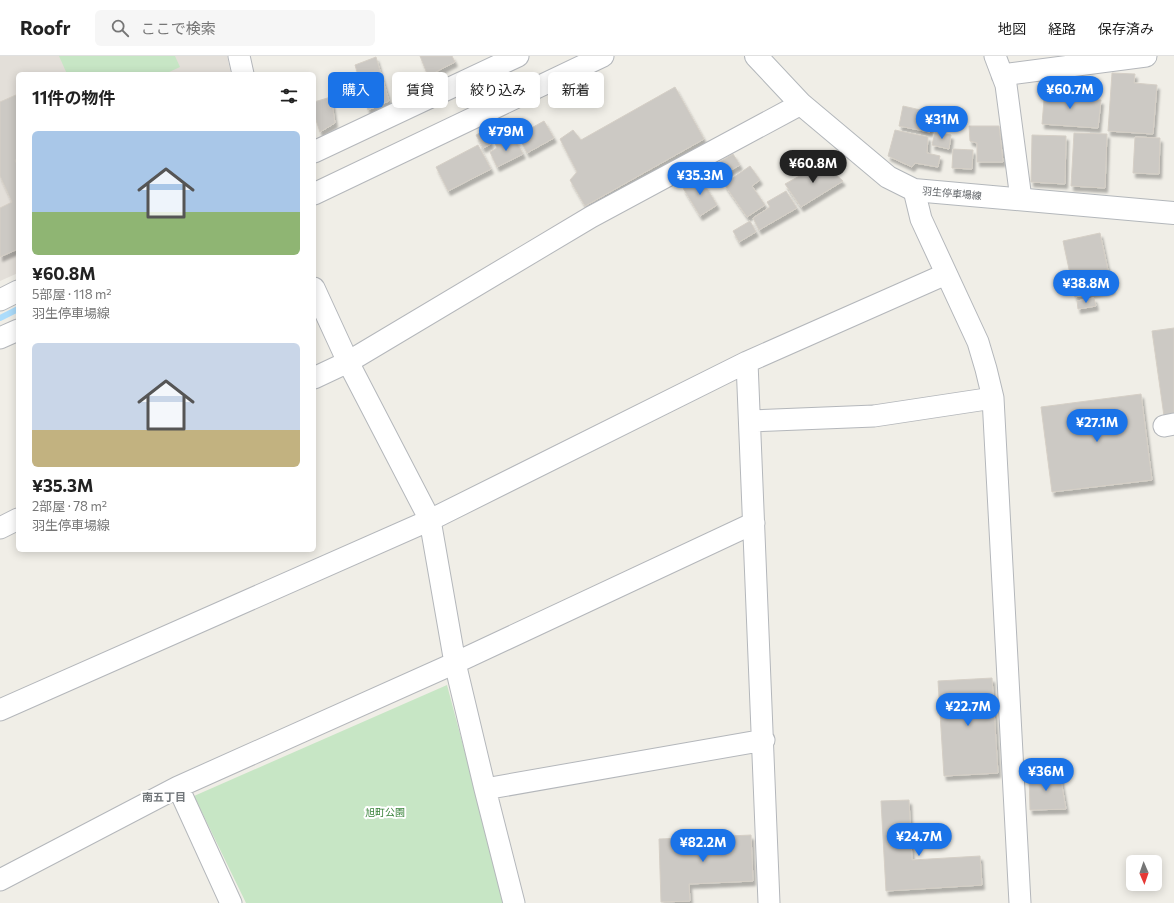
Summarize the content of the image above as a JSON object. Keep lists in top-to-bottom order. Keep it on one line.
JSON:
{"streets":{"main road":["羽生停車場線"]},"districts":["南五丁目"],"parks":["旭町公園"],"north":"bottom","page":{"header":"Roofr","search":"ここで検索","nav":["地図","経路","保存済み"],"chip":["購入","賃貸","絞り込み","新着"],"heading":"11件の物件","price":["¥60.7M","¥31M","¥79M","¥60.8M","¥35.3M","¥38.8M","¥27.1M","¥22.7M","¥36M","¥24.7M","¥82.2M"],"list":[{"name":"¥60.8M","note":"5部屋 · 118 m² · 羽生停車場線"},{"name":"¥35.3M","note":"2部屋 · 78 m² · 羽生停車場線"}]}}
